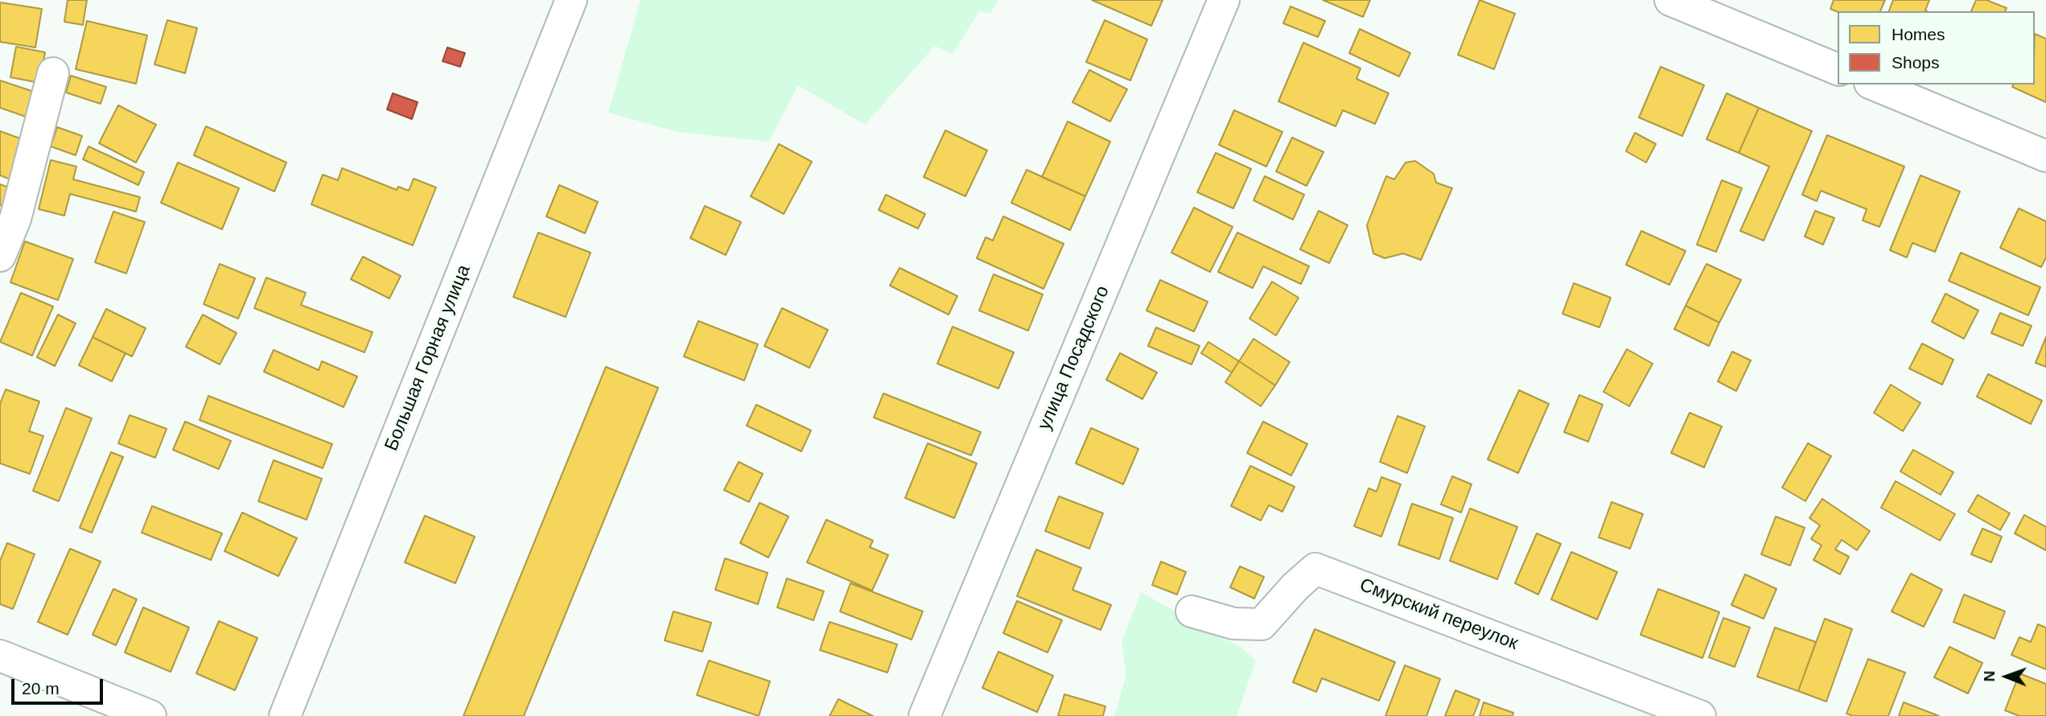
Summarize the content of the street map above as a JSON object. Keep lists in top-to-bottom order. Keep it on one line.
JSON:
{"streets":{"street":["Большая Горная улица","улица Посадского","Смурский переулок"]},"legend":["Homes","Shops"],"scale_bar":"20 m","north":"left"}
